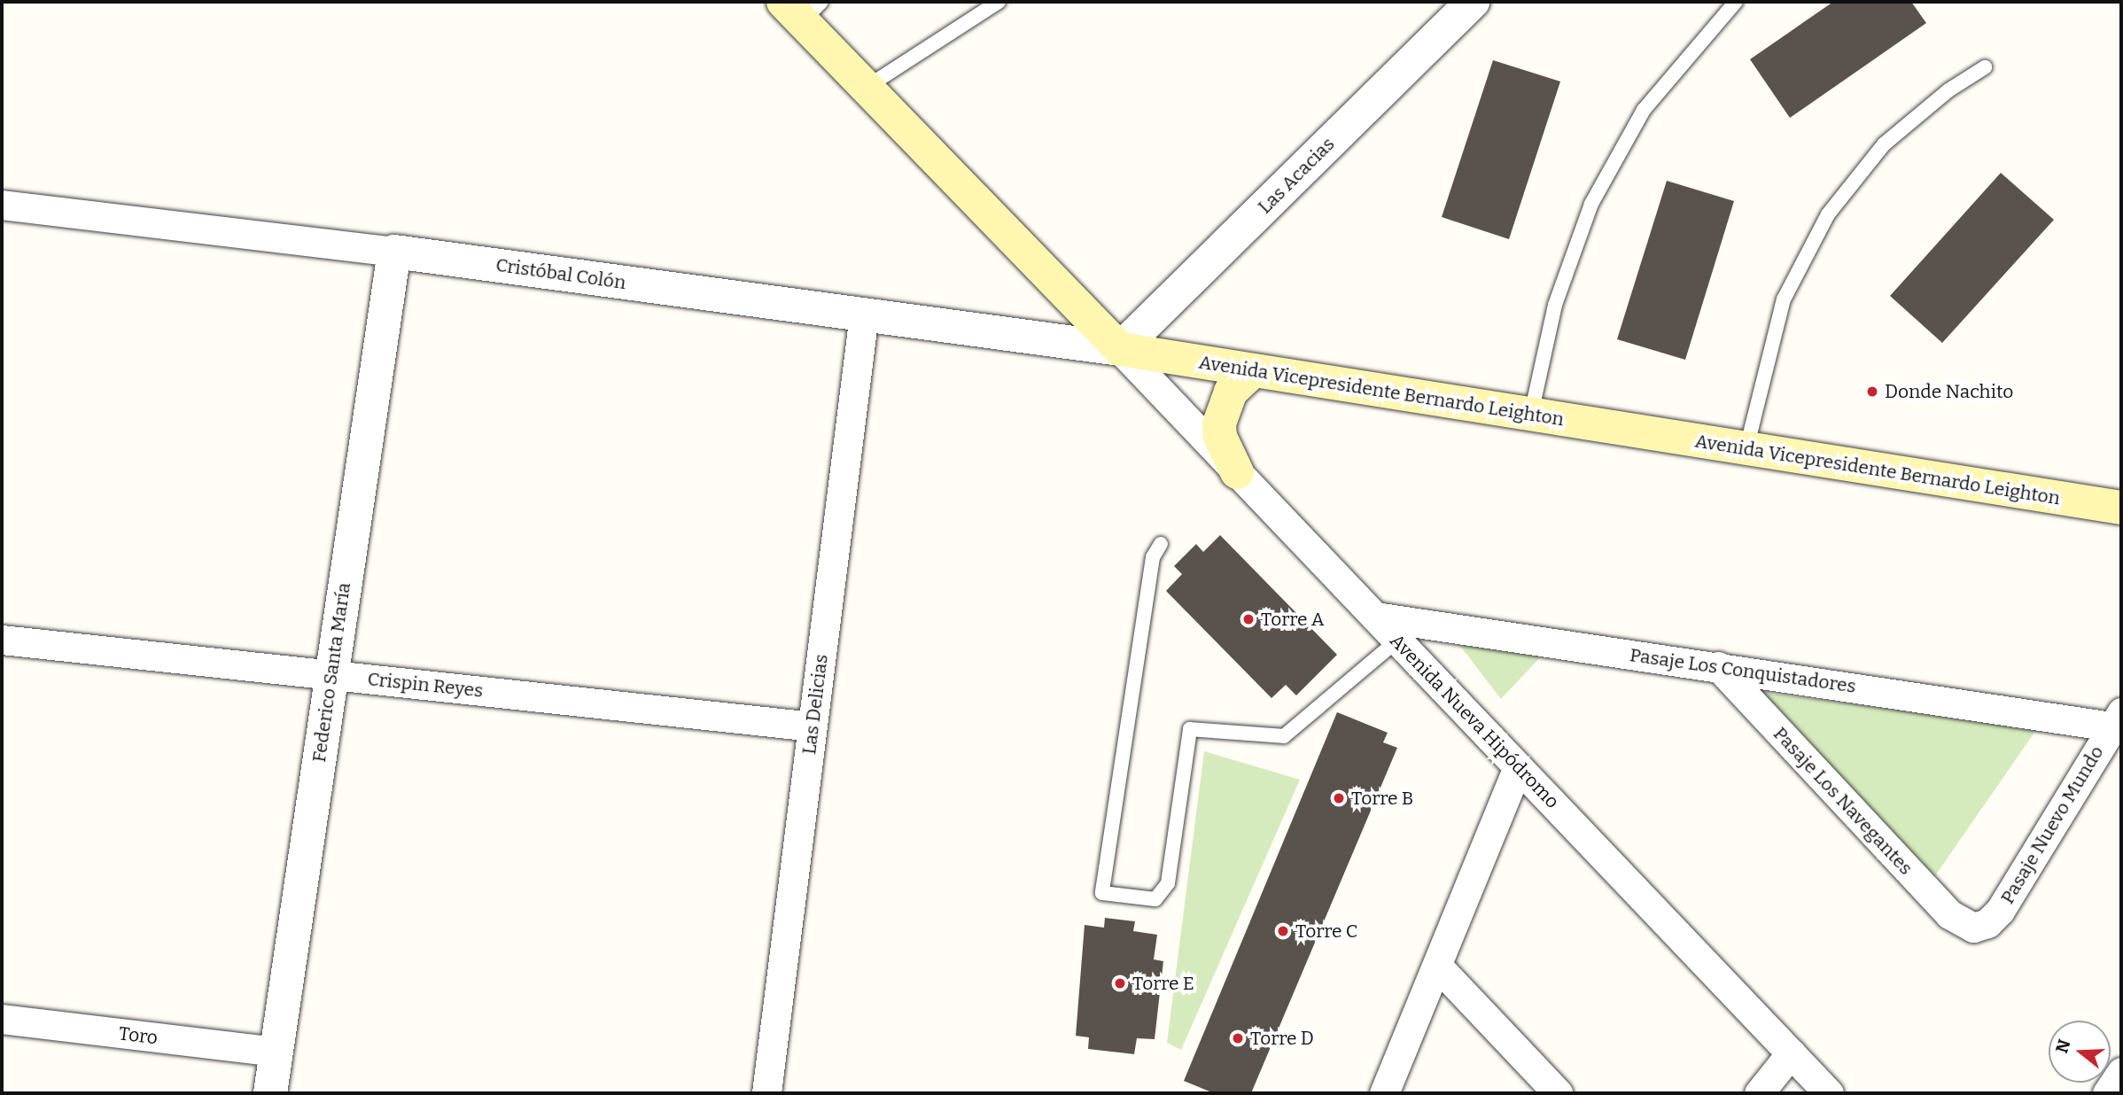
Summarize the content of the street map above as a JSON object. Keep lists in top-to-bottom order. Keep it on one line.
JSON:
{"streets":{"main road":["Avenida Vicepresidente Bernardo Leighton"],"street":["Las Acacias","Cristóbal Colón","Pasaje Los Conquistadores","Federico Santa María","Crispin Reyes","Las Delicias","Avenida Nueva Hipódromo","Pasaje Los Navegantes","Pasaje Nuevo Mundo","Toro"]},"crossings":[["Las Acacias","Cristóbal Colón"],["Las Acacias","Avenida Vicepresidente Bernardo Leighton"],["Las Acacias","Avenida Nueva Hipódromo"],["Cristóbal Colón","Avenida Vicepresidente Bernardo Leighton"],["Cristóbal Colón","Federico Santa María"],["Cristóbal Colón","Las Delicias"],["Cristóbal Colón","Avenida Nueva Hipódromo"],["Avenida Vicepresidente Bernardo Leighton","Avenida Nueva Hipódromo"],["Pasaje Los Conquistadores","Avenida Nueva Hipódromo"],["Pasaje Los Conquistadores","Pasaje Los Navegantes"],["Pasaje Los Conquistadores","Pasaje Nuevo Mundo"],["Federico Santa María","Crispin Reyes"],["Federico Santa María","Toro"],["Crispin Reyes","Las Delicias"],["Pasaje Los Navegantes","Pasaje Nuevo Mundo"]],"places":["Donde Nachito","Torre A","Torre B","Torre C","Torre E","Torre D"],"north":"left"}
